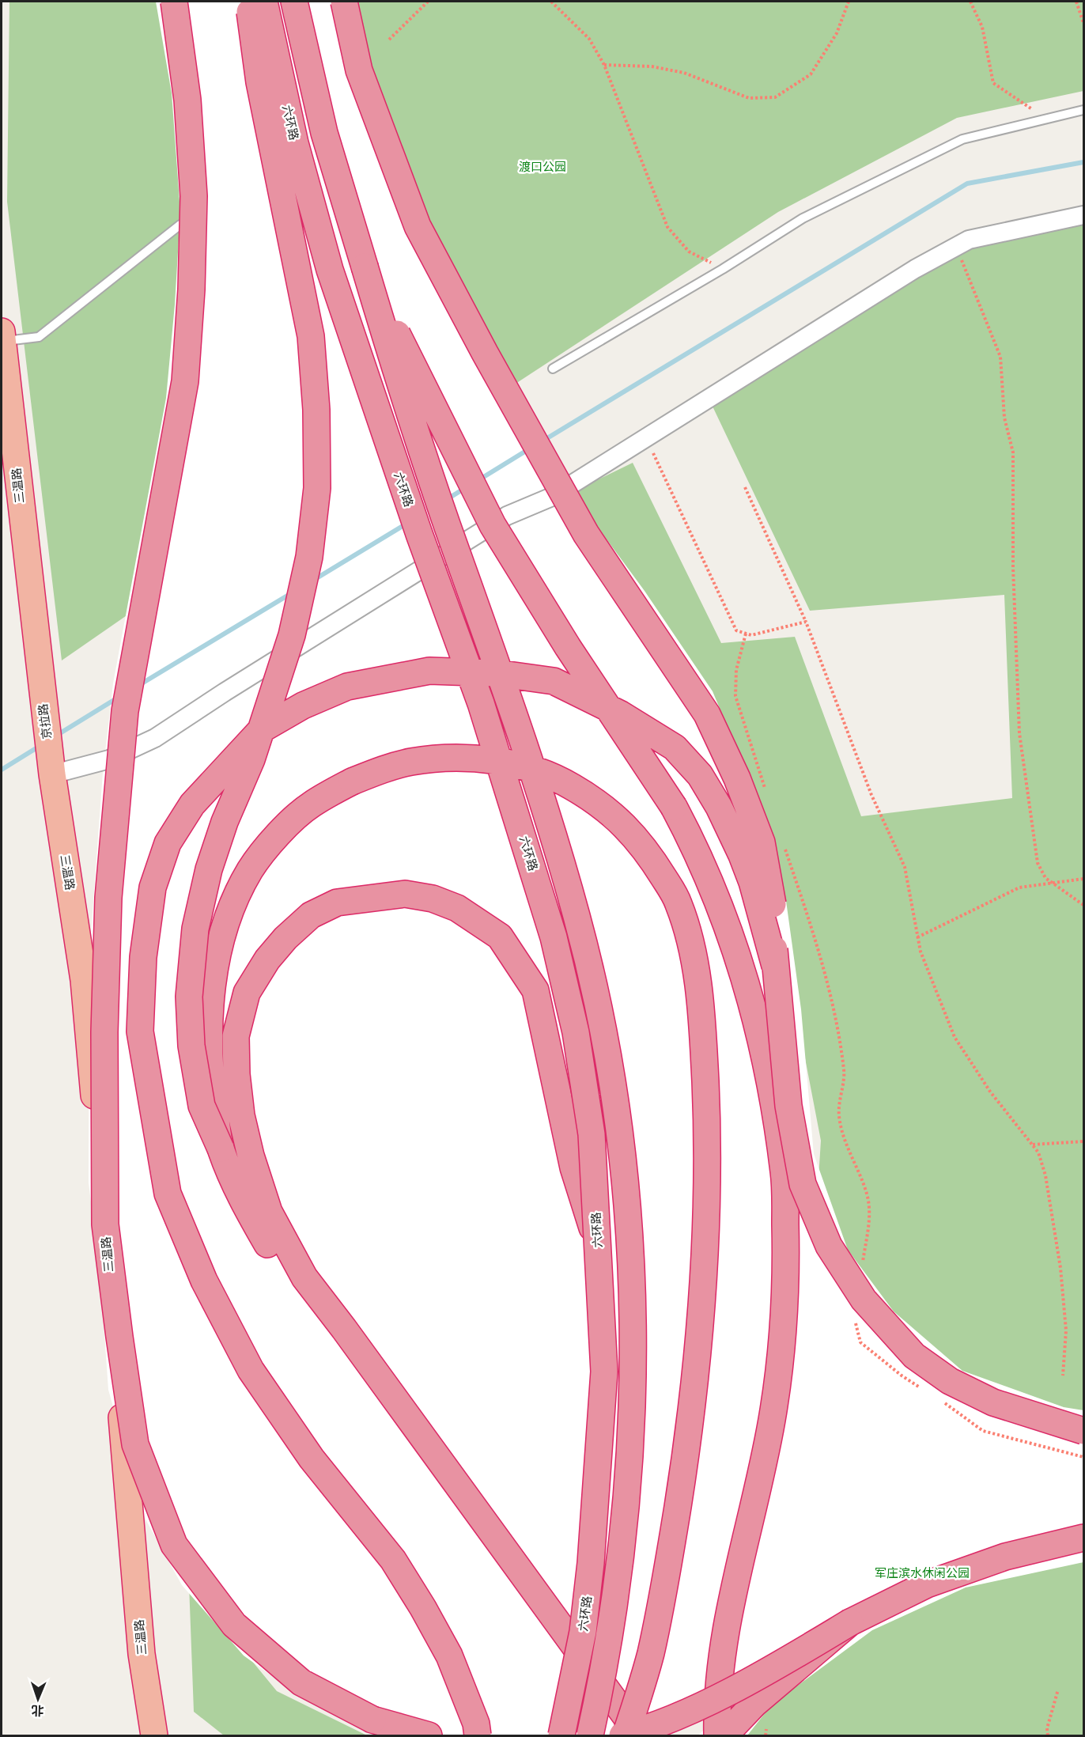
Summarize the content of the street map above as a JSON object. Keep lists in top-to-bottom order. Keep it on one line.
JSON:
{"streets":{"highway":["六环路","三温路","京拉路"]},"crossings":[["三温路","京拉路"]],"parks":["渡口公园","军庄滨水休闲公园"],"north":"bottom"}
